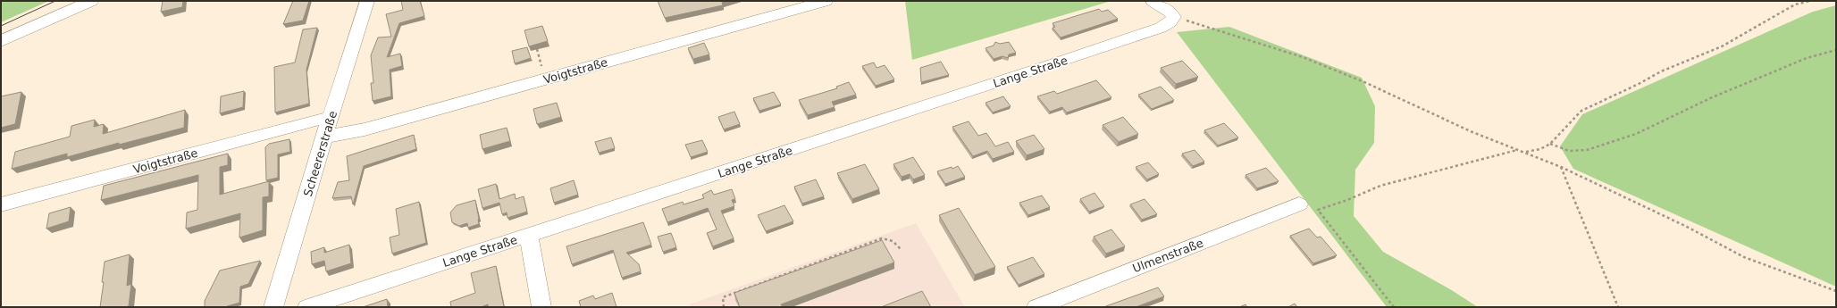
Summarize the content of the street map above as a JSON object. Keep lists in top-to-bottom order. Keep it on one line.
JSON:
{"streets":{"street":["Voigtstraße","Lange Straße","Scheererstraße","Ulmenstraße"]},"crossings":[["Voigtstraße","Scheererstraße"]]}
